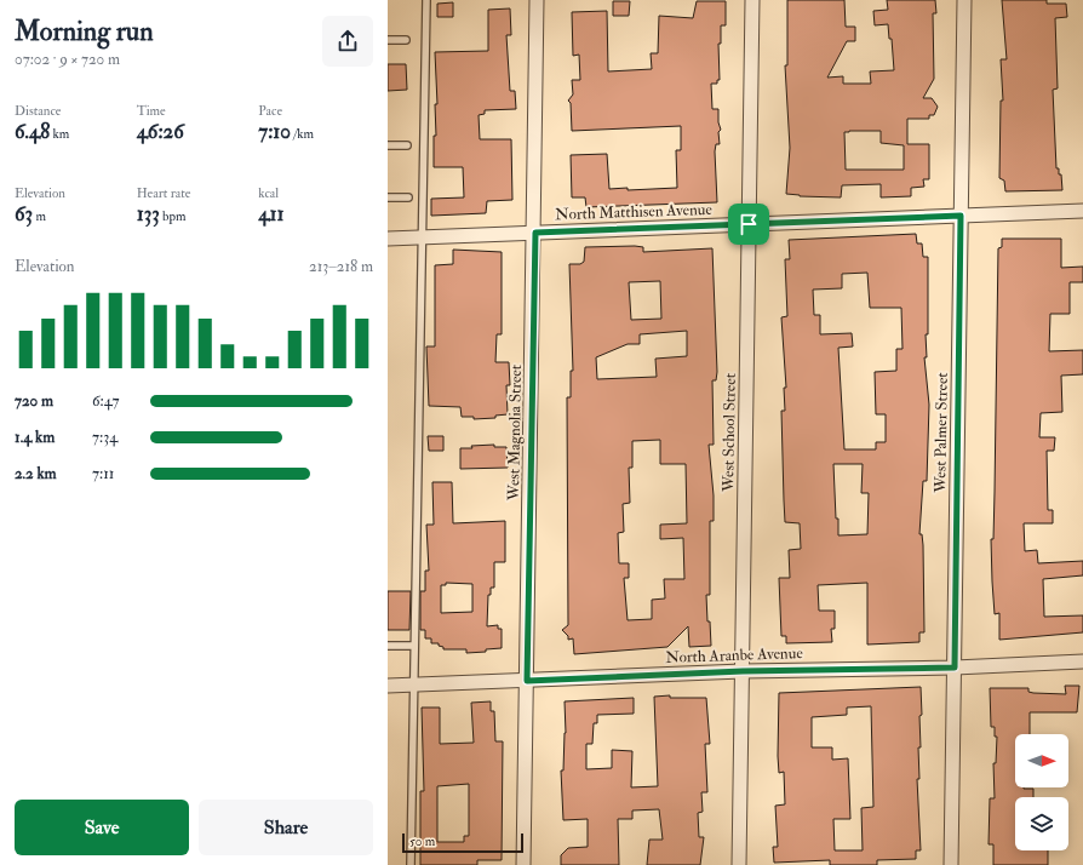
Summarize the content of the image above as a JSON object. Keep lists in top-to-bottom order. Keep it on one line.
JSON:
{"streets":{"street":["North Matthisen Avenue","West Magnolia Street","West School Street","West Palmer Street","North Aranbe Avenue"]},"crossings":[["North Matthisen Avenue","West Magnolia Street"],["North Matthisen Avenue","West School Street"],["North Matthisen Avenue","West Palmer Street"],["West Magnolia Street","North Aranbe Avenue"],["West School Street","North Aranbe Avenue"],["West Palmer Street","North Aranbe Avenue"]],"scale_bar":"50 m","north":"right","page":{"heading":["Morning run","07:02 · 9 × 720 m"],"stats":[["Distance","6.48 km"],["Time","46:26"],["Pace","7:10 /km"],["Elevation","63 m"],["Heart rate","133 bpm"],["kcal","411"]],"chart":["Elevation","213–218 m"],"list":[{"name":"720 m","note":"6:47"},{"name":"1.4 km","note":"7:34"},{"name":"2.2 km","note":"7:11"}],"buttons":["Save","Share"],"scale":"50 m"}}
